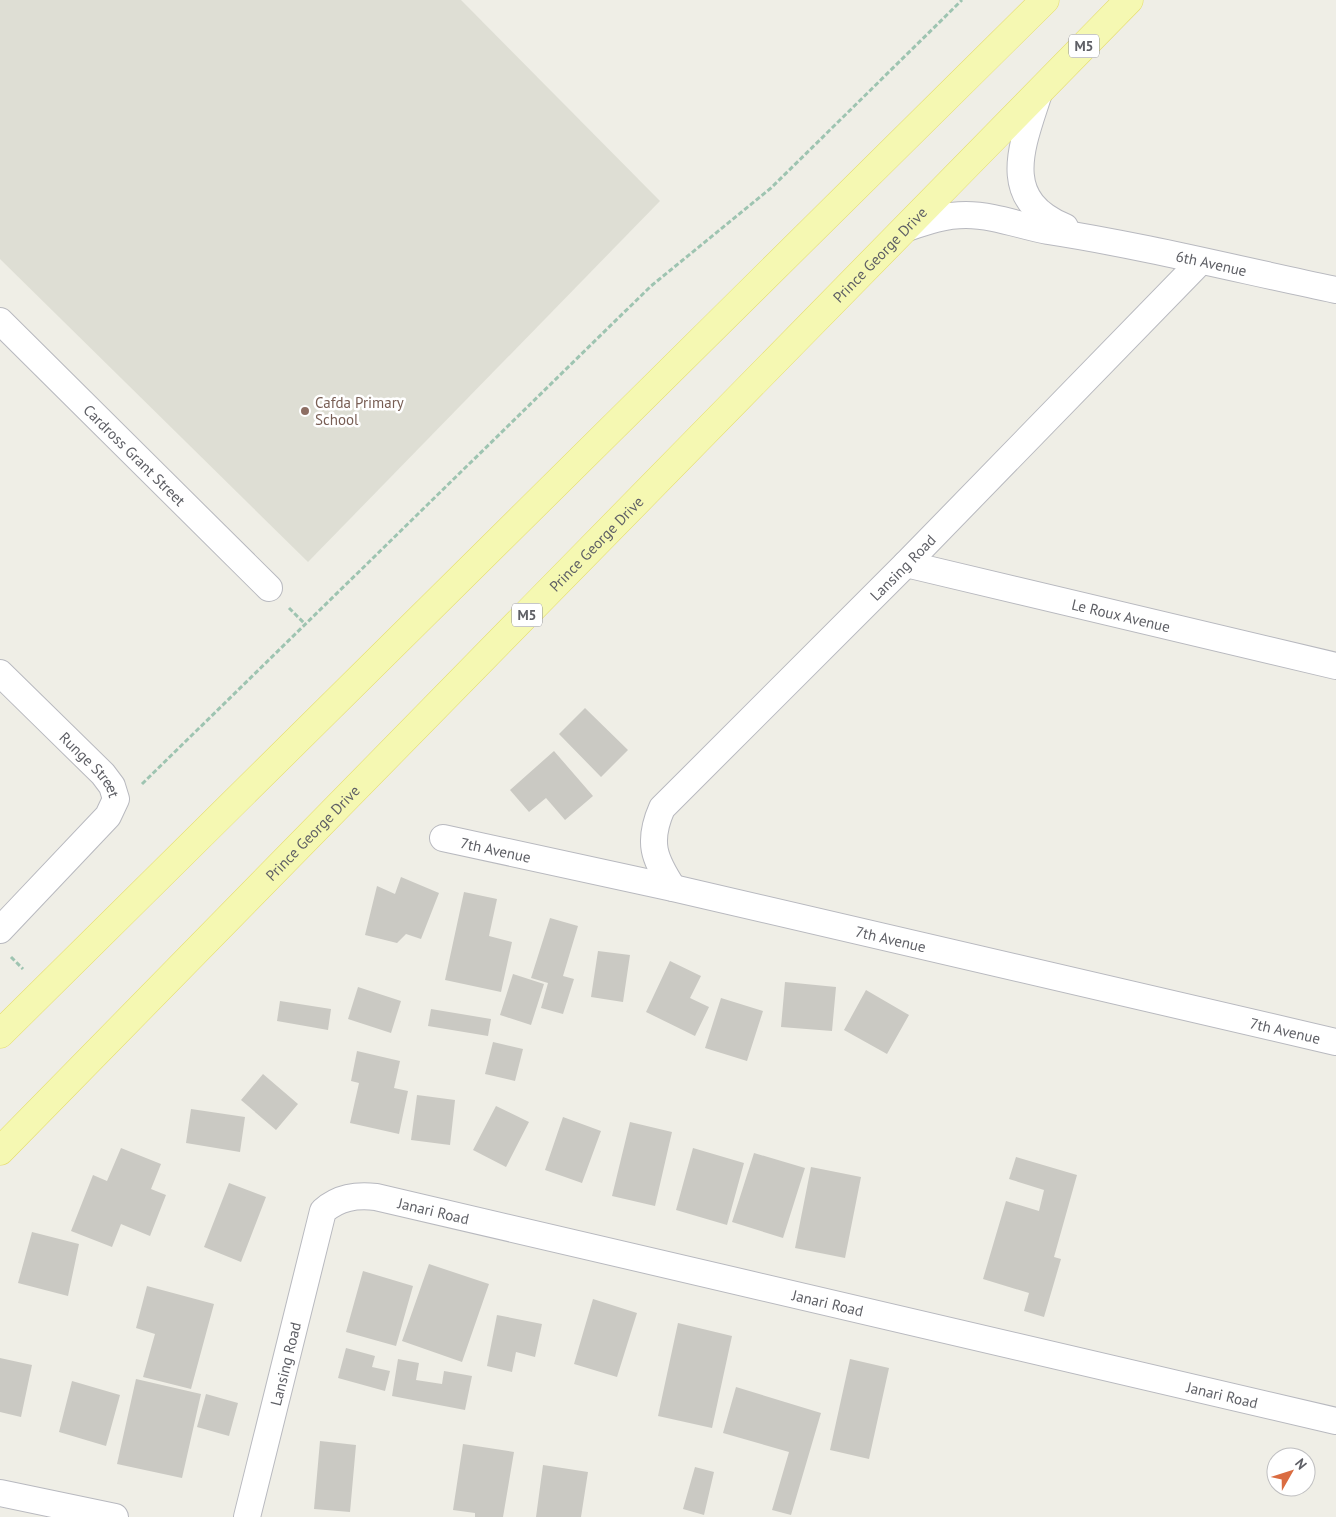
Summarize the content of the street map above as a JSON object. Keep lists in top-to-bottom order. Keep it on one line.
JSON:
{"streets":{"main road":["M5","Prince George Drive"],"street":["6th Avenue","Cardross Grant Street","Lansing Road","Le Roux Avenue","Runge Street","7th Avenue","Janari Road"]},"crossings":[["Prince George Drive","6th Avenue"],["6th Avenue","Lansing Road"],["Lansing Road","Le Roux Avenue"],["Lansing Road","7th Avenue"],["Lansing Road","Janari Road"]],"places":["Cafda Primary School"],"north":"top right"}
